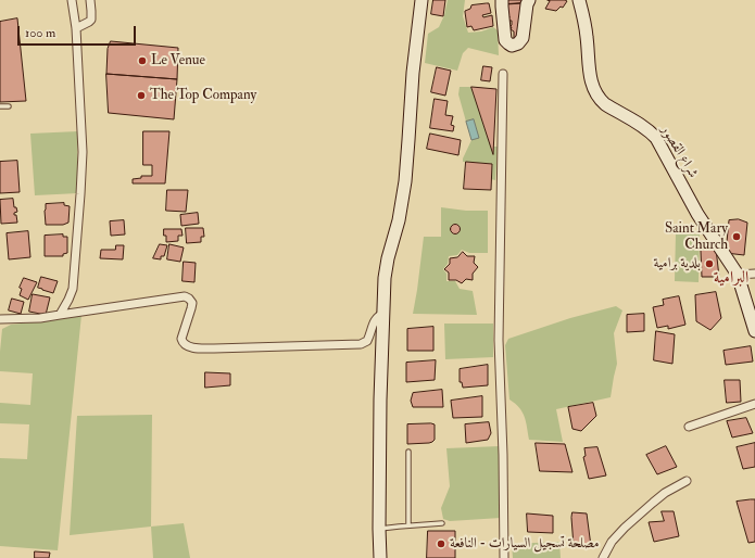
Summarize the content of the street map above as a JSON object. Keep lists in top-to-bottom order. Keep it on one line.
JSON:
{"streets":{"main road":["شراع القصور"]},"districts":["البرامية"],"places":["Le Venue","The Top Company","Saint Mary Church","بلدية برامية","مصلحة تسجيل السيارات - النافعة"],"scale_bar":"100 m"}
